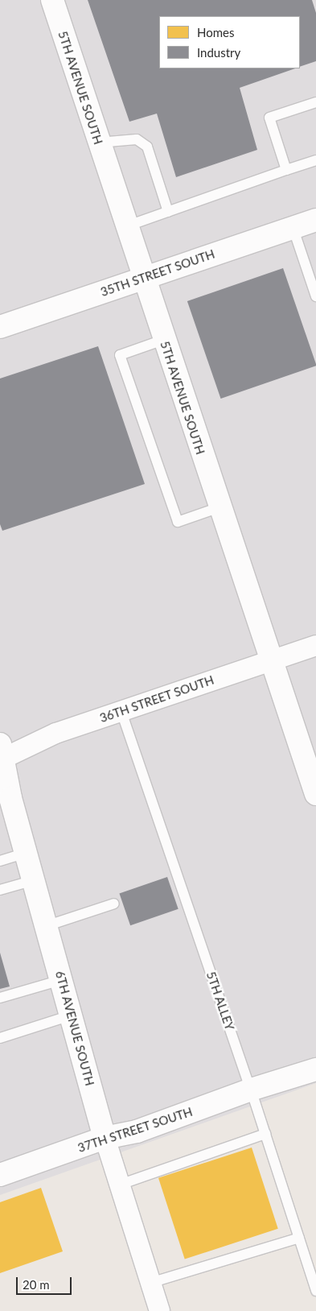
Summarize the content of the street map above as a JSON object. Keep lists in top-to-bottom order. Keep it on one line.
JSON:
{"streets":{"street":["5TH AVENUE SOUTH","35TH STREET SOUTH","36TH STREET SOUTH","6TH AVENUE SOUTH","37TH STREET SOUTH"],"lane":["5TH ALLEY"]},"crossings":[["5TH AVENUE SOUTH","35TH STREET SOUTH"],["5TH AVENUE SOUTH","36TH STREET SOUTH"],["36TH STREET SOUTH","5TH ALLEY"],["36TH STREET SOUTH","6TH AVENUE SOUTH"],["5TH ALLEY","37TH STREET SOUTH"],["6TH AVENUE SOUTH","37TH STREET SOUTH"]],"legend":["Homes","Industry"],"scale_bar":"20 m"}
